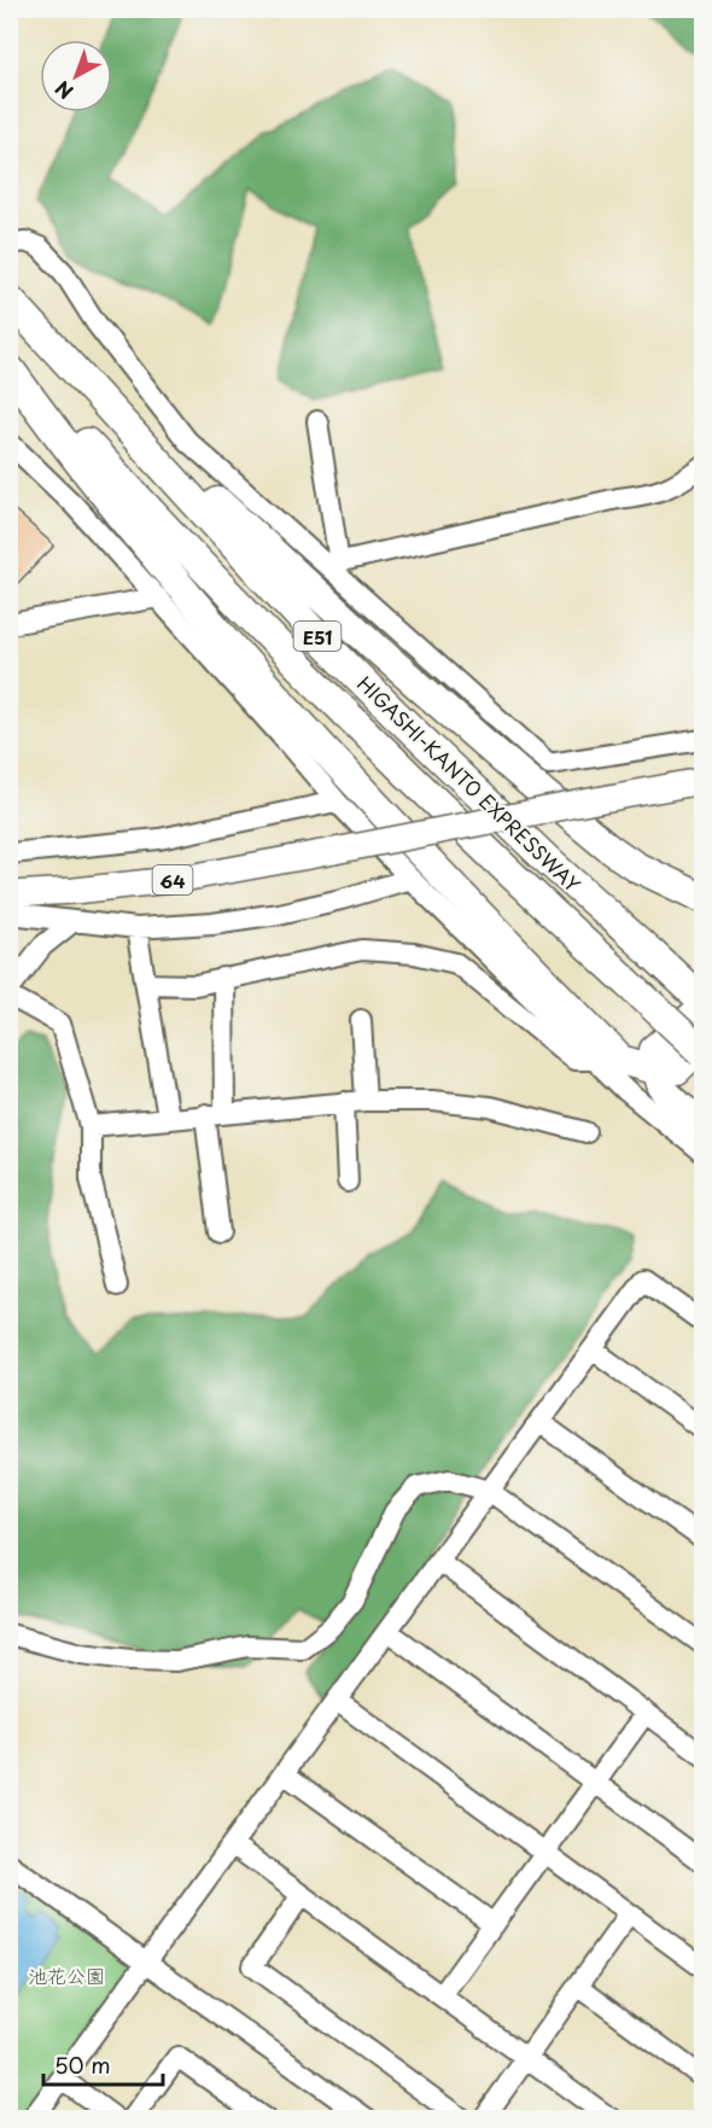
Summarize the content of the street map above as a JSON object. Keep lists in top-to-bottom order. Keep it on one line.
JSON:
{"streets":{"highway":["E51","HIGASHI-KANTO EXPRESSWAY"],"main road":["64"]},"parks":["池花公園"],"scale_bar":"50 m","north":"bottom left"}
